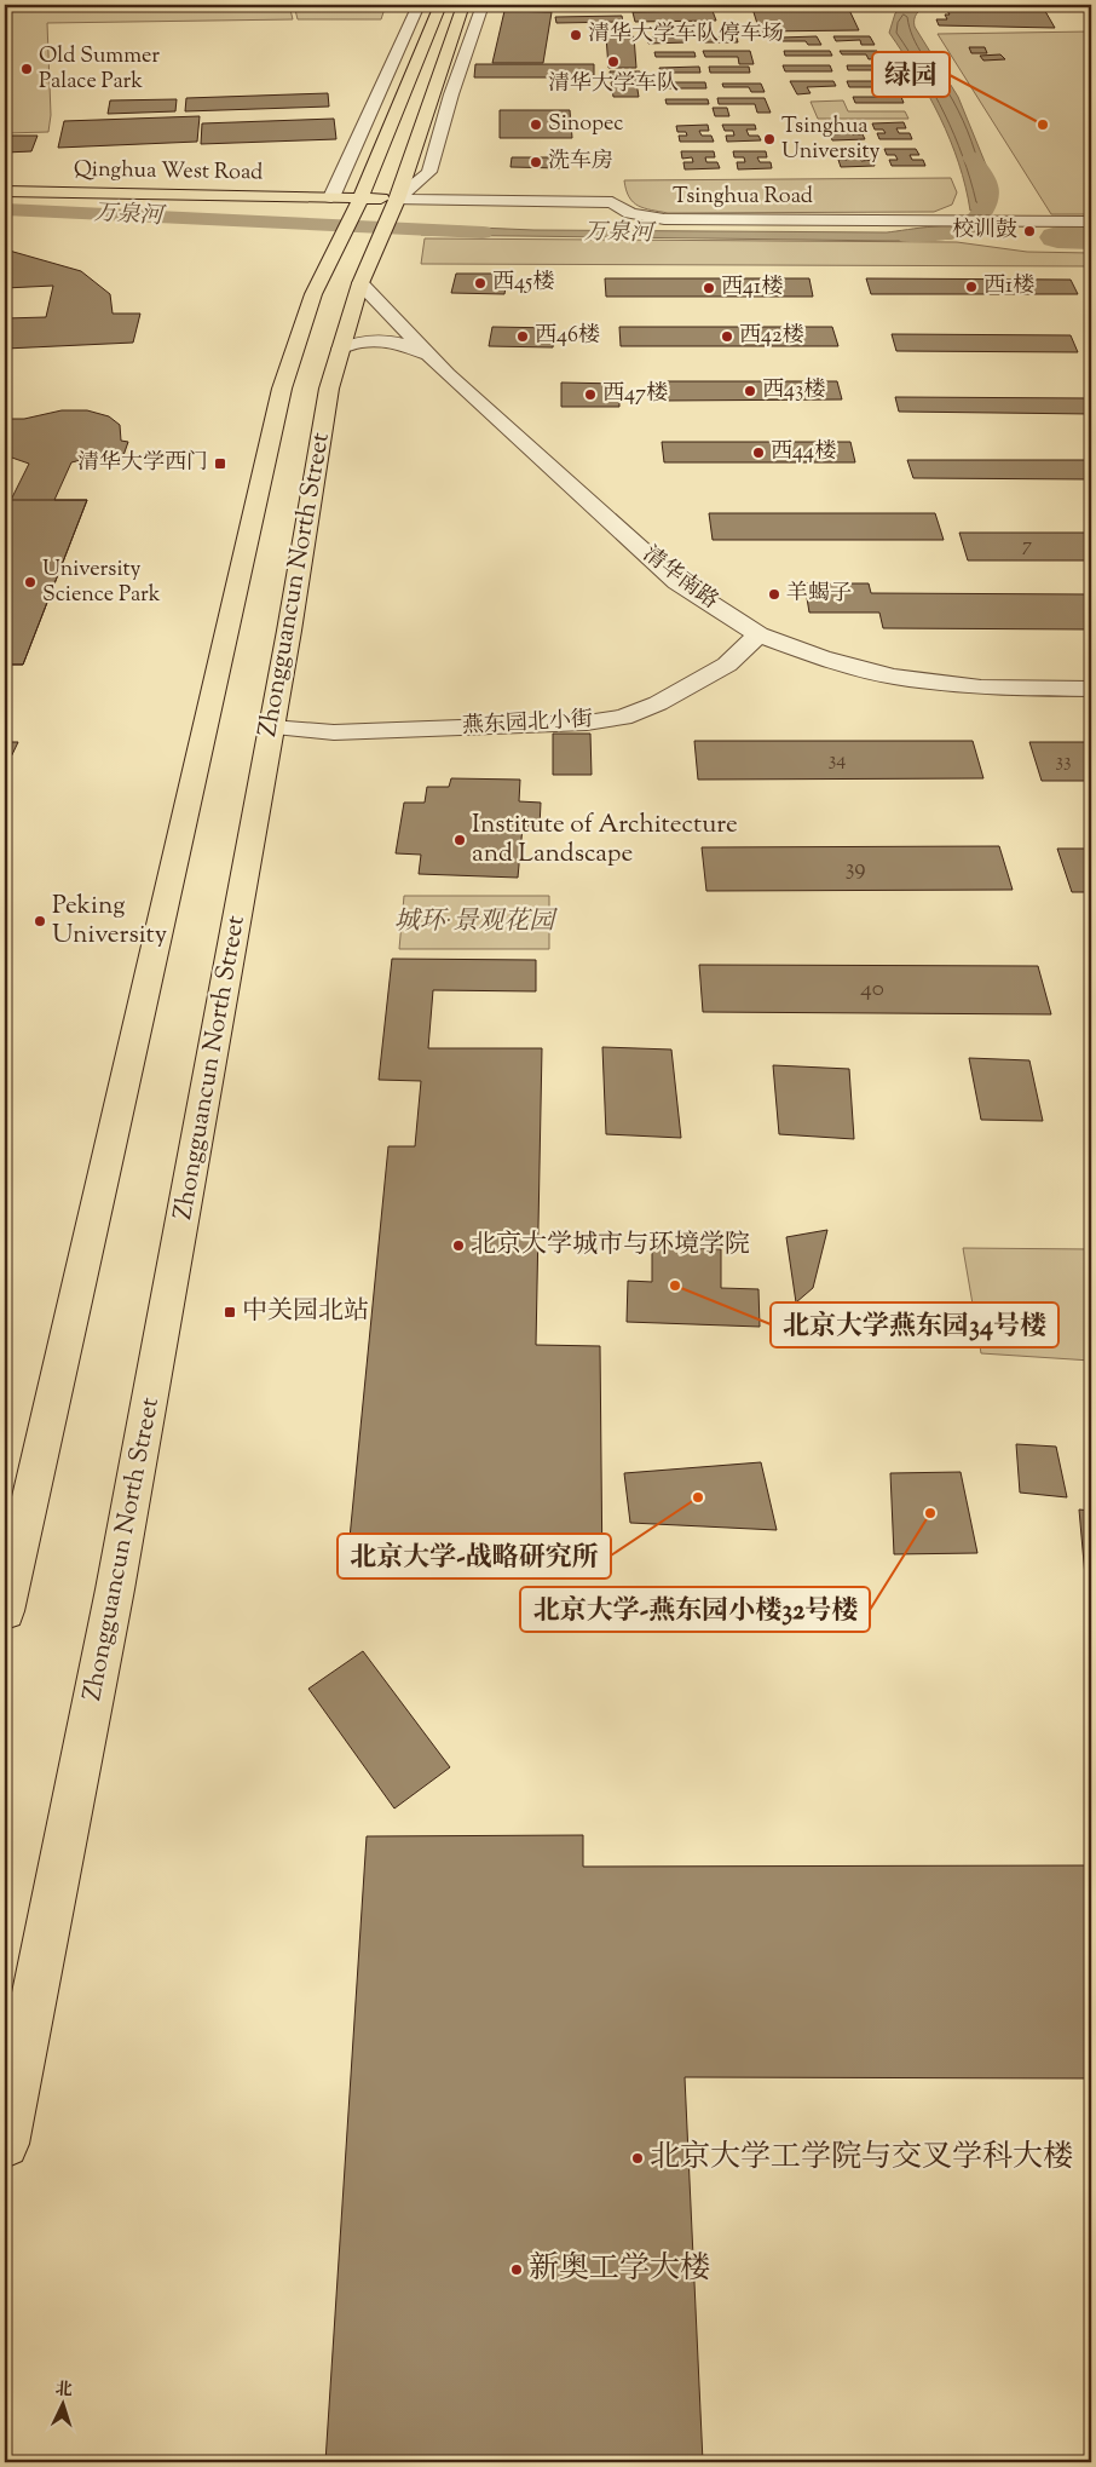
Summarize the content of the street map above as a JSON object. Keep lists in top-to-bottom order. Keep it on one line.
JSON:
{"streets":{"main road":["Qinghua West Road","Zhongguancun North Street"],"street":["Tsinghua Road","清华南路","燕东园北小街"]},"crossings":[["Qinghua West Road","Tsinghua Road"],["Qinghua West Road","Zhongguancun North Street"],["Tsinghua Road","Zhongguancun North Street"],["清华南路","Zhongguancun North Street"],["清华南路","燕东园北小街"],["Zhongguancun North Street","燕东园北小街"]],"water":["万泉河"],"parks":["城环·景观花园"],"places":{"other":["清华大学车队停车场","清华大学车队","Old Summer Palace Park","Sinopec","绿园","Tsinghua University","洗车房","校训鼓","西45楼","西1楼","西41楼","西46楼","西42楼","西43楼","西47楼","西44楼","University Science Park","羊蝎子","Institute of Architecture and Landscape","Peking University","北京大学城市与环境学院","北京大学燕东园34号楼","北京大学-战略研究所","北京大学-燕东园小楼32号楼","北京大学工学院与交叉学科大楼","新奥工学大楼"],"transit":["清华大学西门","中关园北站"]},"house_numbers":["7","34","33","39","40"],"north":"top"}
